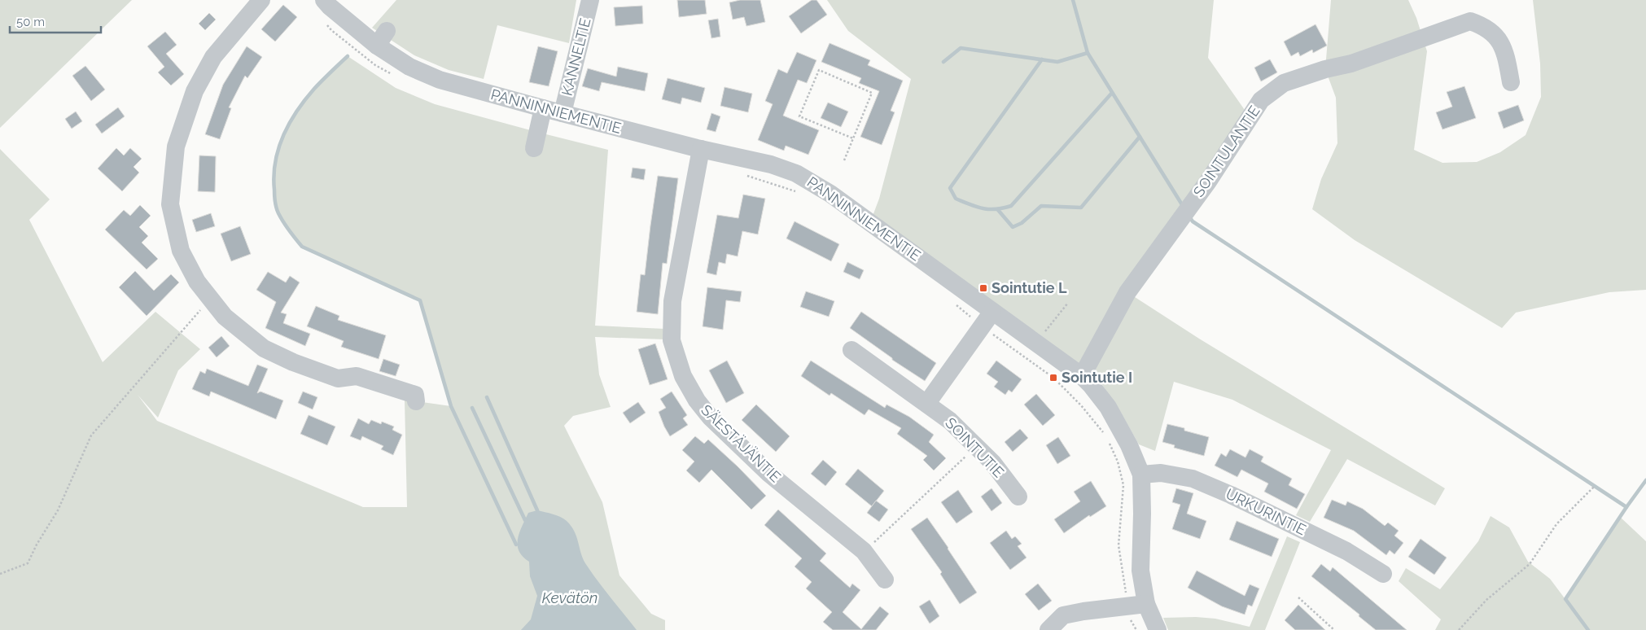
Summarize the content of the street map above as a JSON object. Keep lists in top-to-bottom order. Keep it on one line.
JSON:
{"streets":{"street":["KANNELTIE","PANNINNIEMENTIE","SOINTULANTIE","SÄESTÄJÄNTIE","SOINTUTIE","URKURINTIE"]},"crossings":[["KANNELTIE","PANNINNIEMENTIE"],["PANNINNIEMENTIE","SOINTULANTIE"],["PANNINNIEMENTIE","SÄESTÄJÄNTIE"],["PANNINNIEMENTIE","URKURINTIE"]],"water":["Kevätön"],"places":{"transit":["Sointutie L","Sointutie I"]},"scale_bar":"50 m"}
